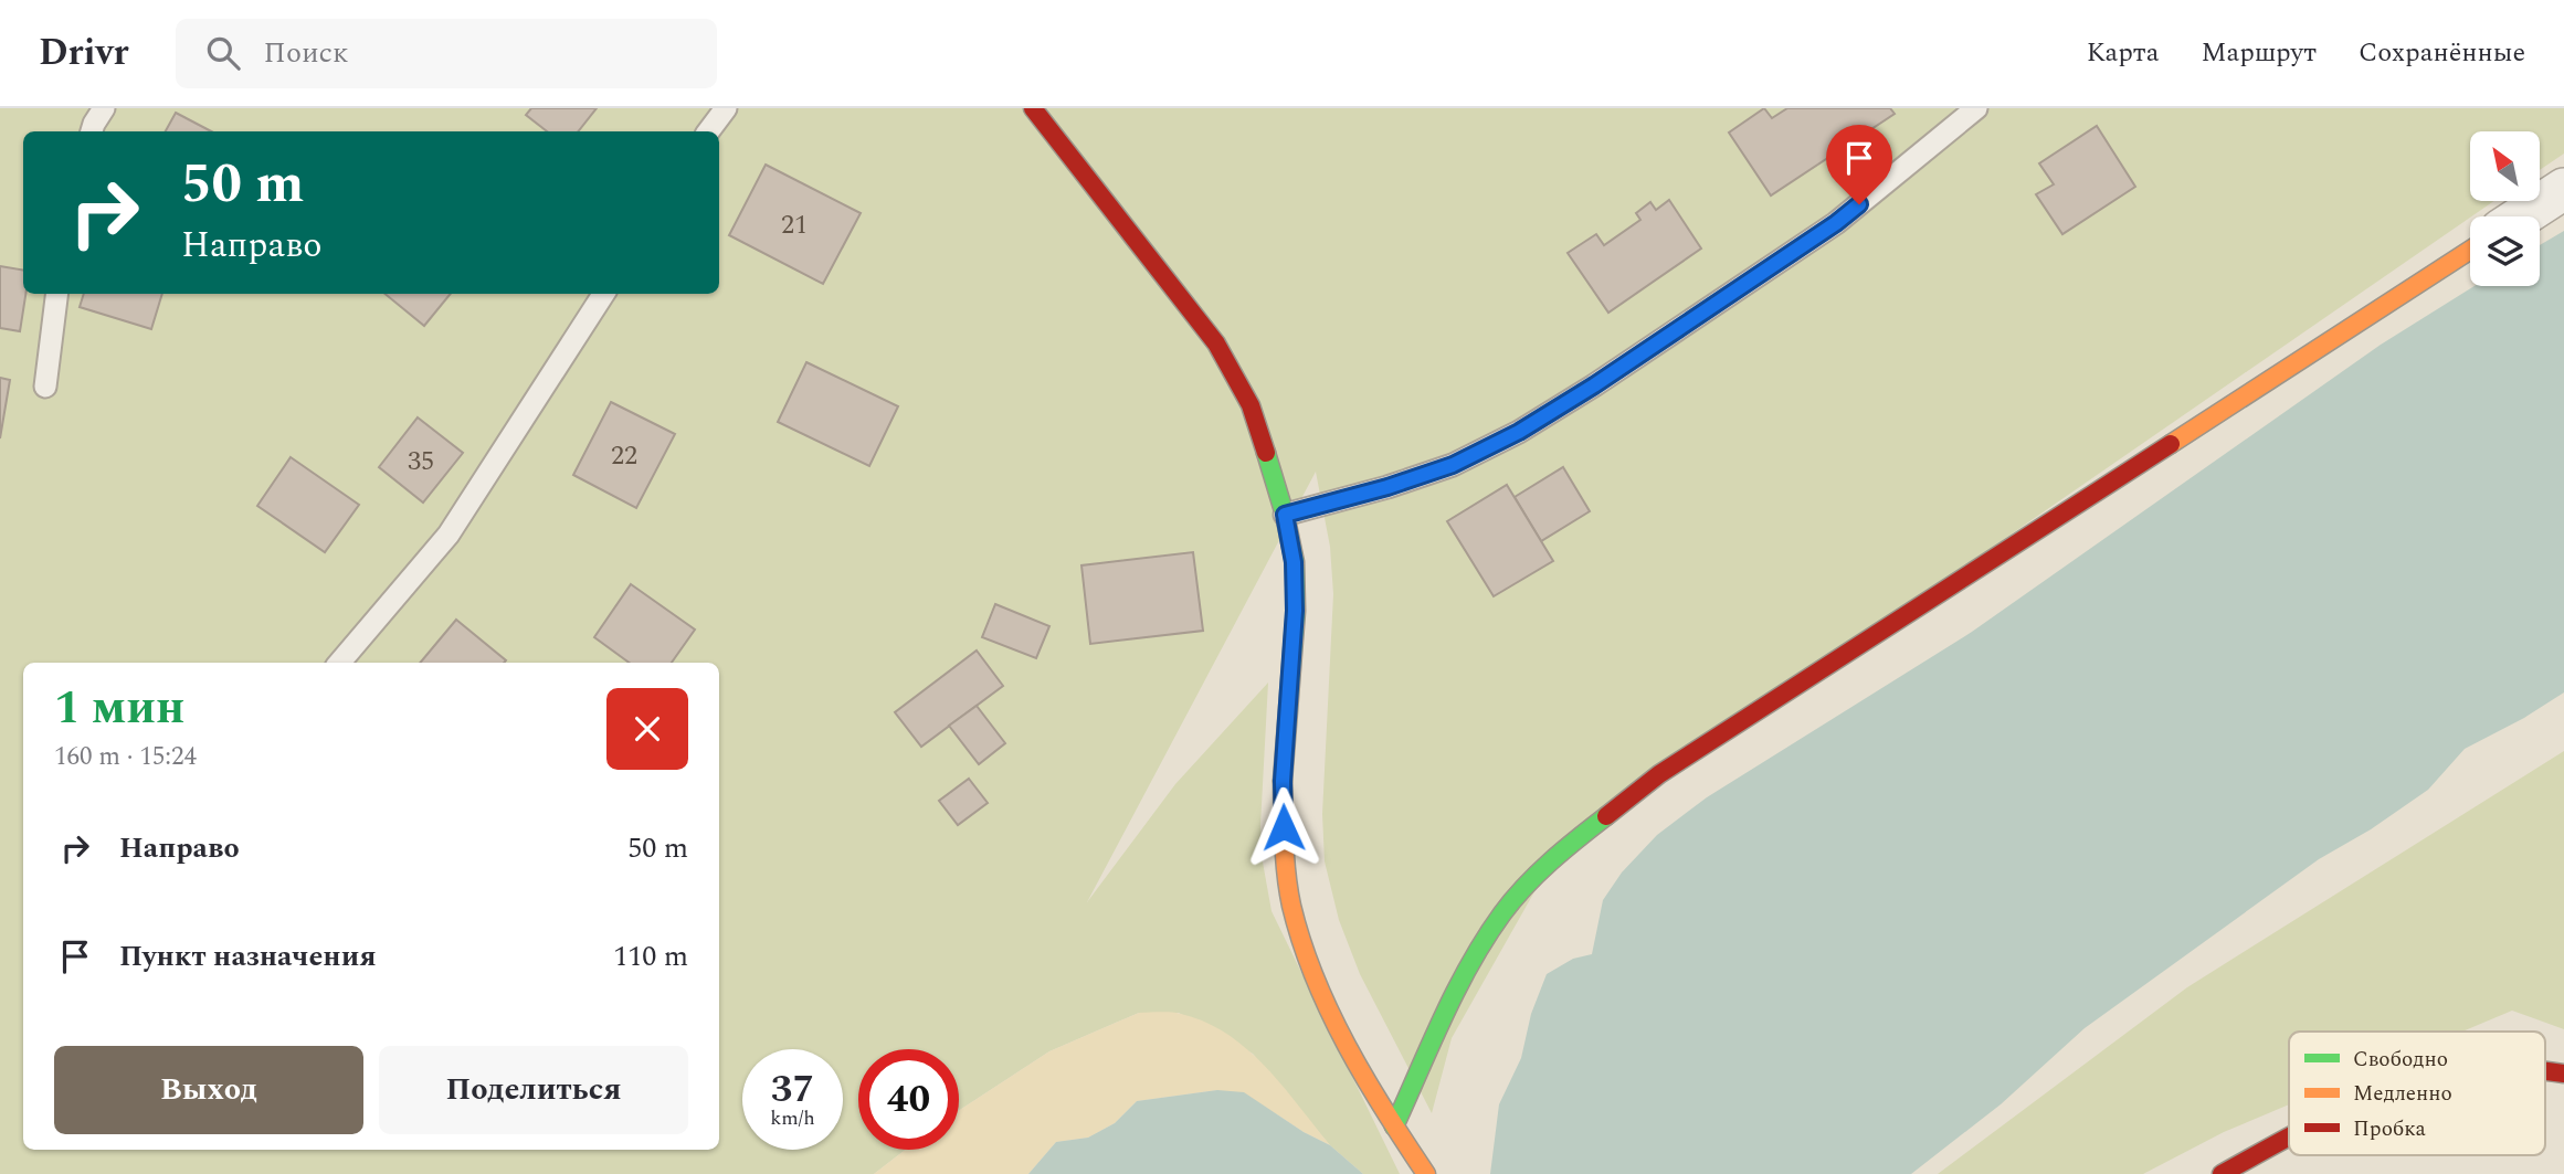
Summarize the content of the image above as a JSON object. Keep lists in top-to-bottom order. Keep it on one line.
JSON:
{"house_numbers":["21","22","35"],"legend":["Свободно","Медленно","Пробка"],"north":"top left","page":{"header":"Drivr","search":"Поиск","nav":["Карта","Маршрут","Сохранённые"],"turn":["50 m","Направо"],"heading":["1 мин","160 m · 15:24"],"list":[{"name":"Направо","value":"50 m"},{"name":"Пункт назначения","value":"110 m"}],"buttons":["Выход","Поделиться"],"speed":"37 km/h","limit":"40"}}
